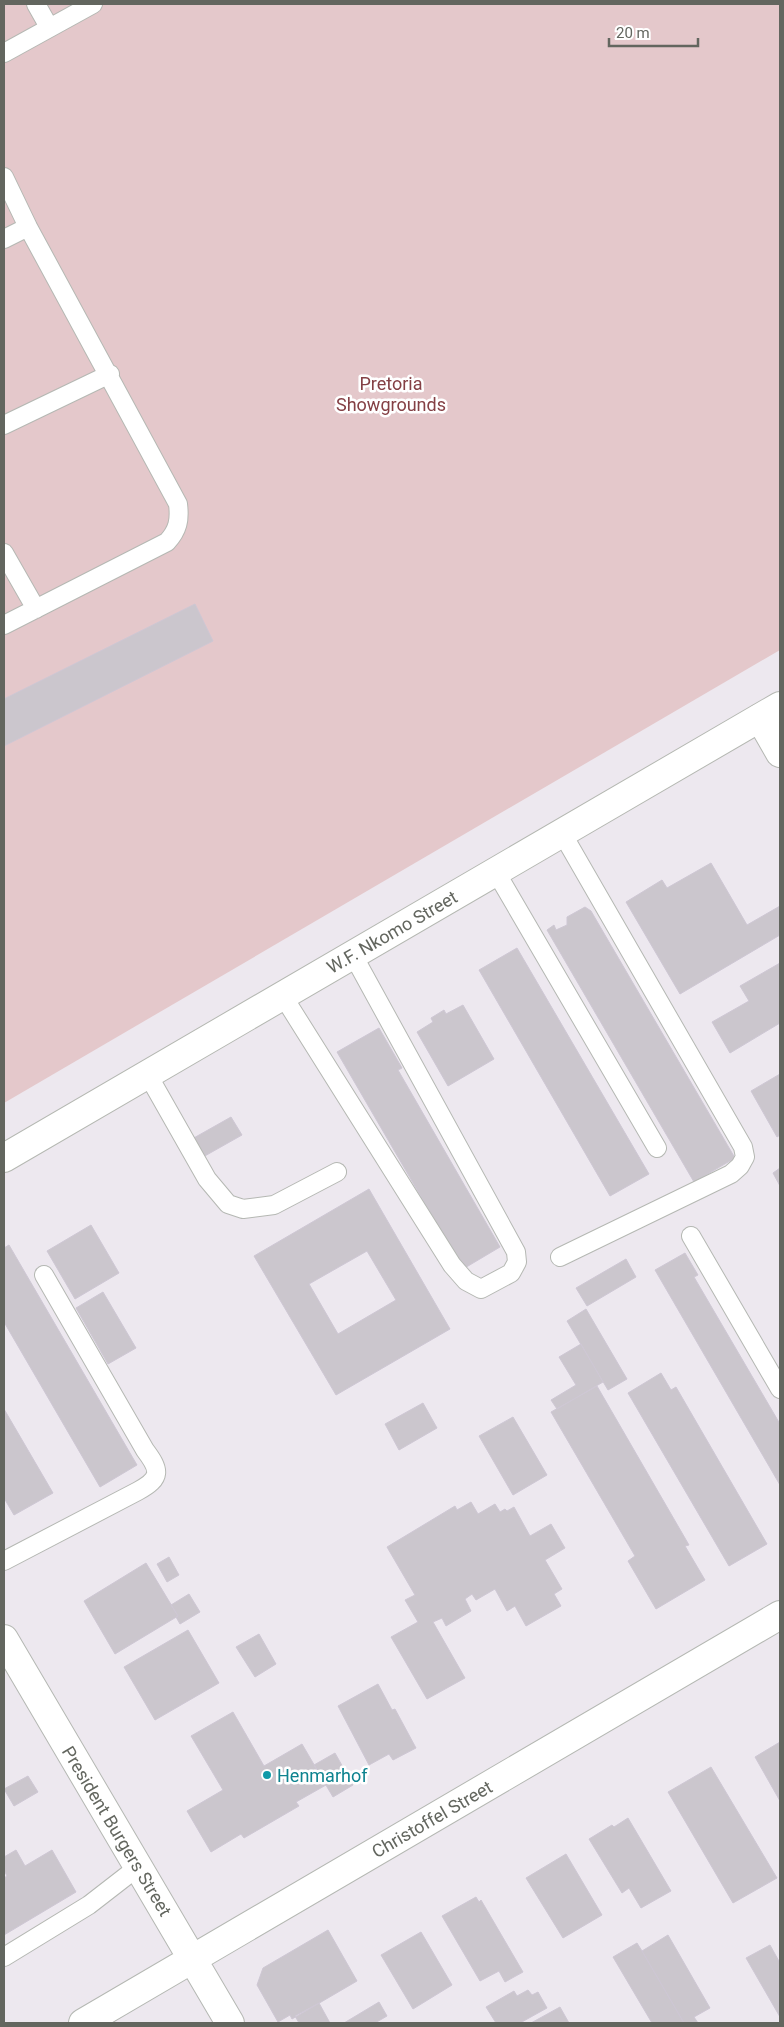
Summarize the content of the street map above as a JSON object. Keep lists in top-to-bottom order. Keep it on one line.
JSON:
{"streets":{"street":["W.F. Nkomo Street","Christoffel Street","President Burgers Street"]},"crossings":[["Christoffel Street","President Burgers Street"]],"parks":["Pretoria Showgrounds"],"places":["Henmarhof"],"scale_bar":"20 m"}
